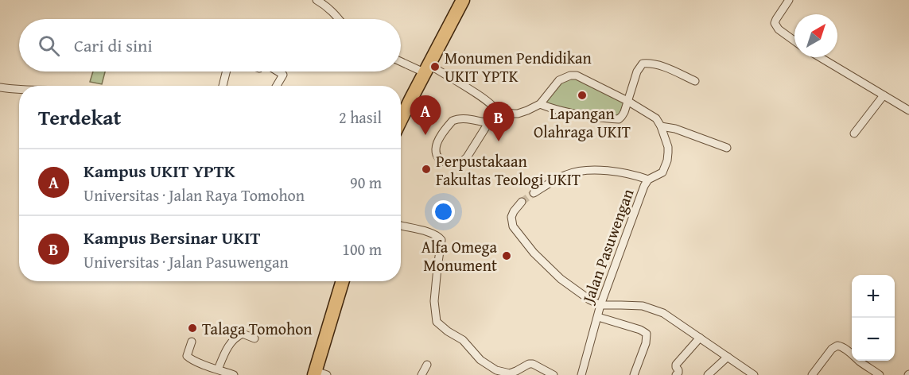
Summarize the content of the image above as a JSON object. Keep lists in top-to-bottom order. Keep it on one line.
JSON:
{"streets":{"street":["Jalan Pasuwengan"]},"places":["Monumen Pendidikan UKIT YPTK","Lapangan Olahraga UKIT","Perpustakaan Fakultas Teologi UKIT","Alfa Omega Monument","Talaga Tomohon"],"north":"top right","page":{"search":"Cari di sini","heading":["Terdekat","2 hasil"],"pins":["A","B"],"list":[{"mark":"A","name":"Kampus UKIT YPTK","note":"Universitas · Jalan Raya Tomohon","value":"90 m"},{"mark":"B","name":"Kampus Bersinar UKIT","note":"Universitas · Jalan Pasuwengan","value":"100 m"}],"map_buttons":["+","−"]}}
